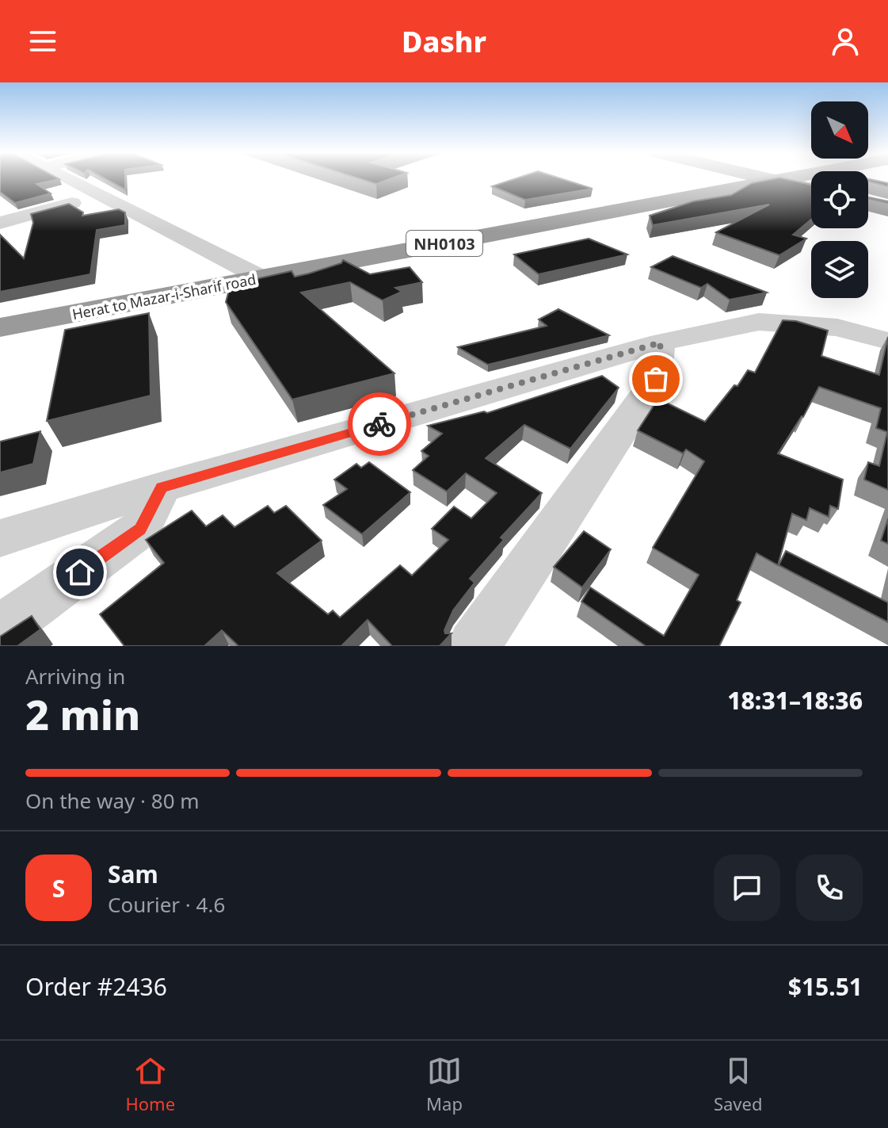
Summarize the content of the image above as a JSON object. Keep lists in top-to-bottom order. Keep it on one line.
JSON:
{"streets":{"highway":["NH0103","Herat to Mazar-i-Sharif road"]},"north":"bottom right","page":{"header":"Dashr","heading":["2 min","Arriving in","18:31–18:36"],"panel":["Sam","Courier · 4.6","Order #2436","$15.51"],"bar":"On the way · 80 m","round":"S","tabs":["Home","Map","Saved"]}}
